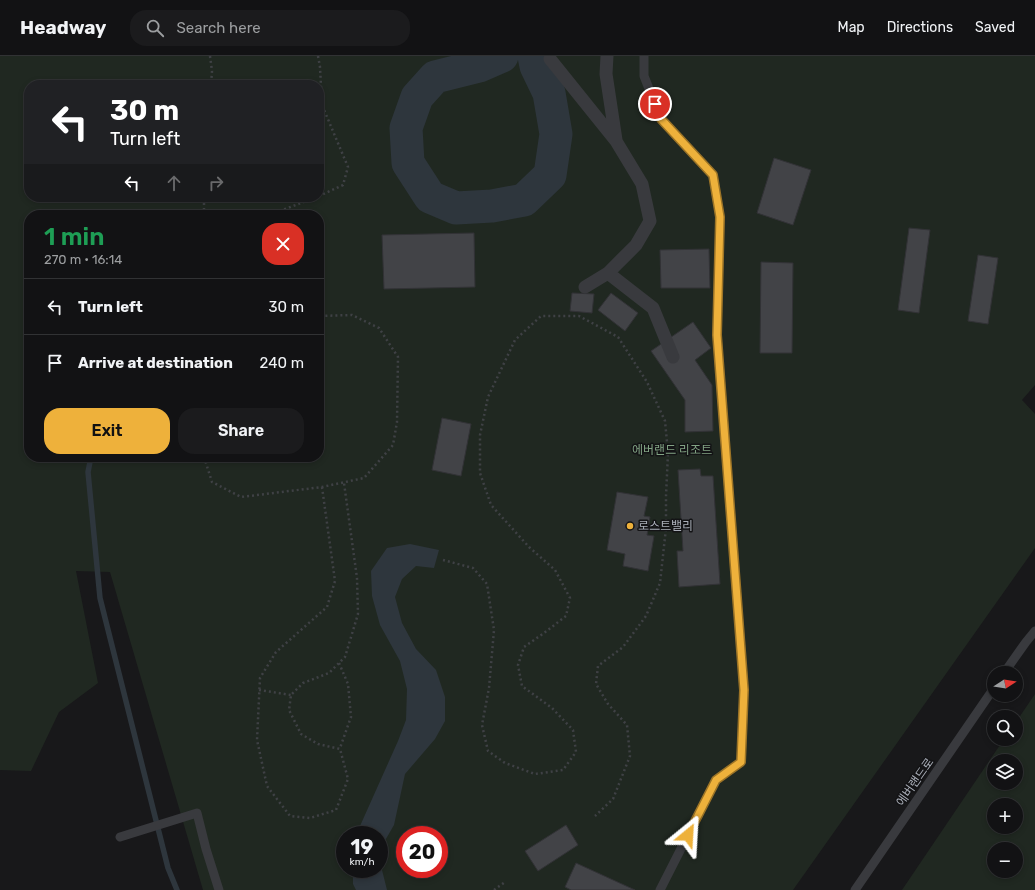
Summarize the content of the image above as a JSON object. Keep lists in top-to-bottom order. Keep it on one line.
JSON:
{"streets":{"lane":["에버랜드로"]},"parks":["에버랜드 리조트"],"places":["로스트밸리"],"north":"right","page":{"header":"Headway","search":"Search here","nav":["Map","Directions","Saved"],"turn":["30 m","Turn left"],"heading":["1 min","270 m · 16:14"],"list":[{"name":"Turn left","value":"30 m"},{"name":"Arrive at destination","value":"240 m"}],"buttons":["Exit","Share"],"map_buttons":["+","−"],"speed":"19 km/h","limit":"20"}}
